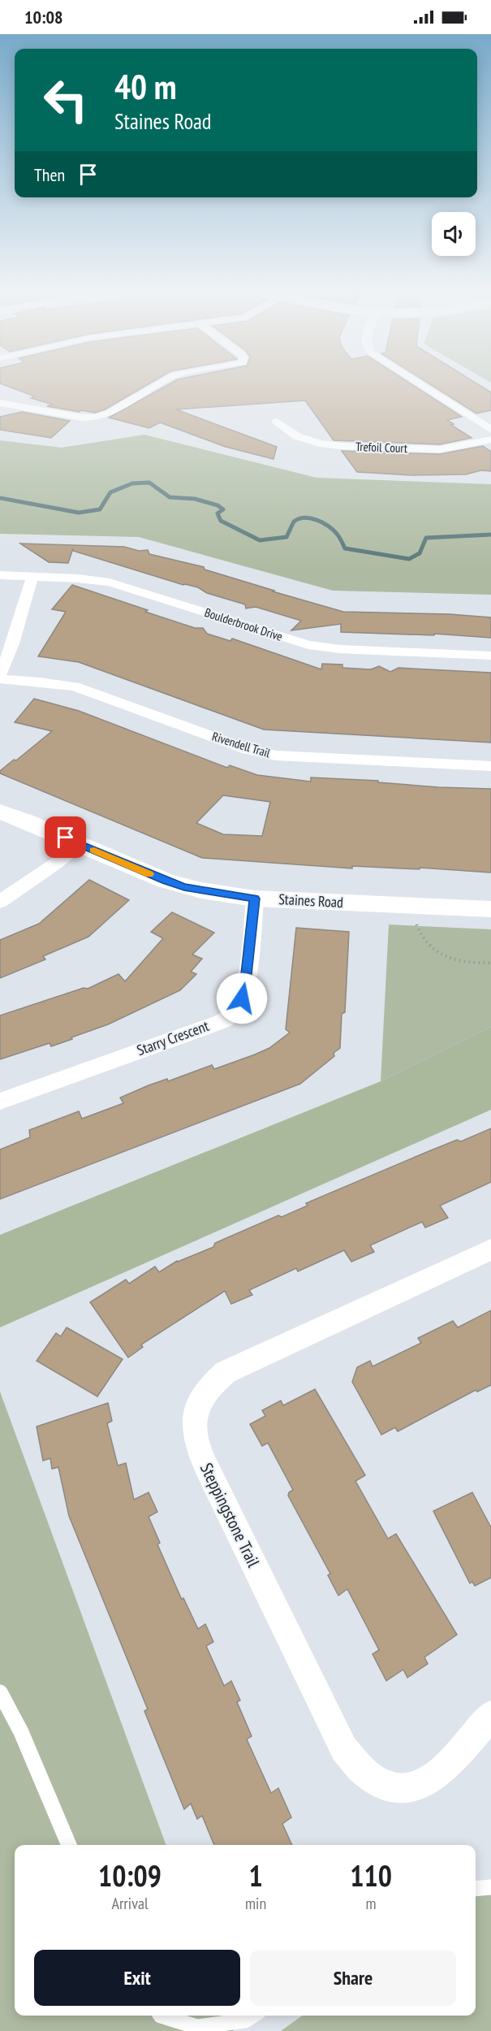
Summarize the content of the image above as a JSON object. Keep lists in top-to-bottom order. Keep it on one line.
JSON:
{"streets":{"street":["Trefoil Court","Boulderbrook Drive","Rivendell Trail","Staines Road","Starry Crescent","Steppingstone Trail"]},"crossings":[["Staines Road","Starry Crescent"]],"page":{"status":"10:08","turn":["40 m","Staines Road"],"then":"Then","eta":["10:09","Arrival","1","min","110","m"],"buttons":["Exit","Share"]}}
